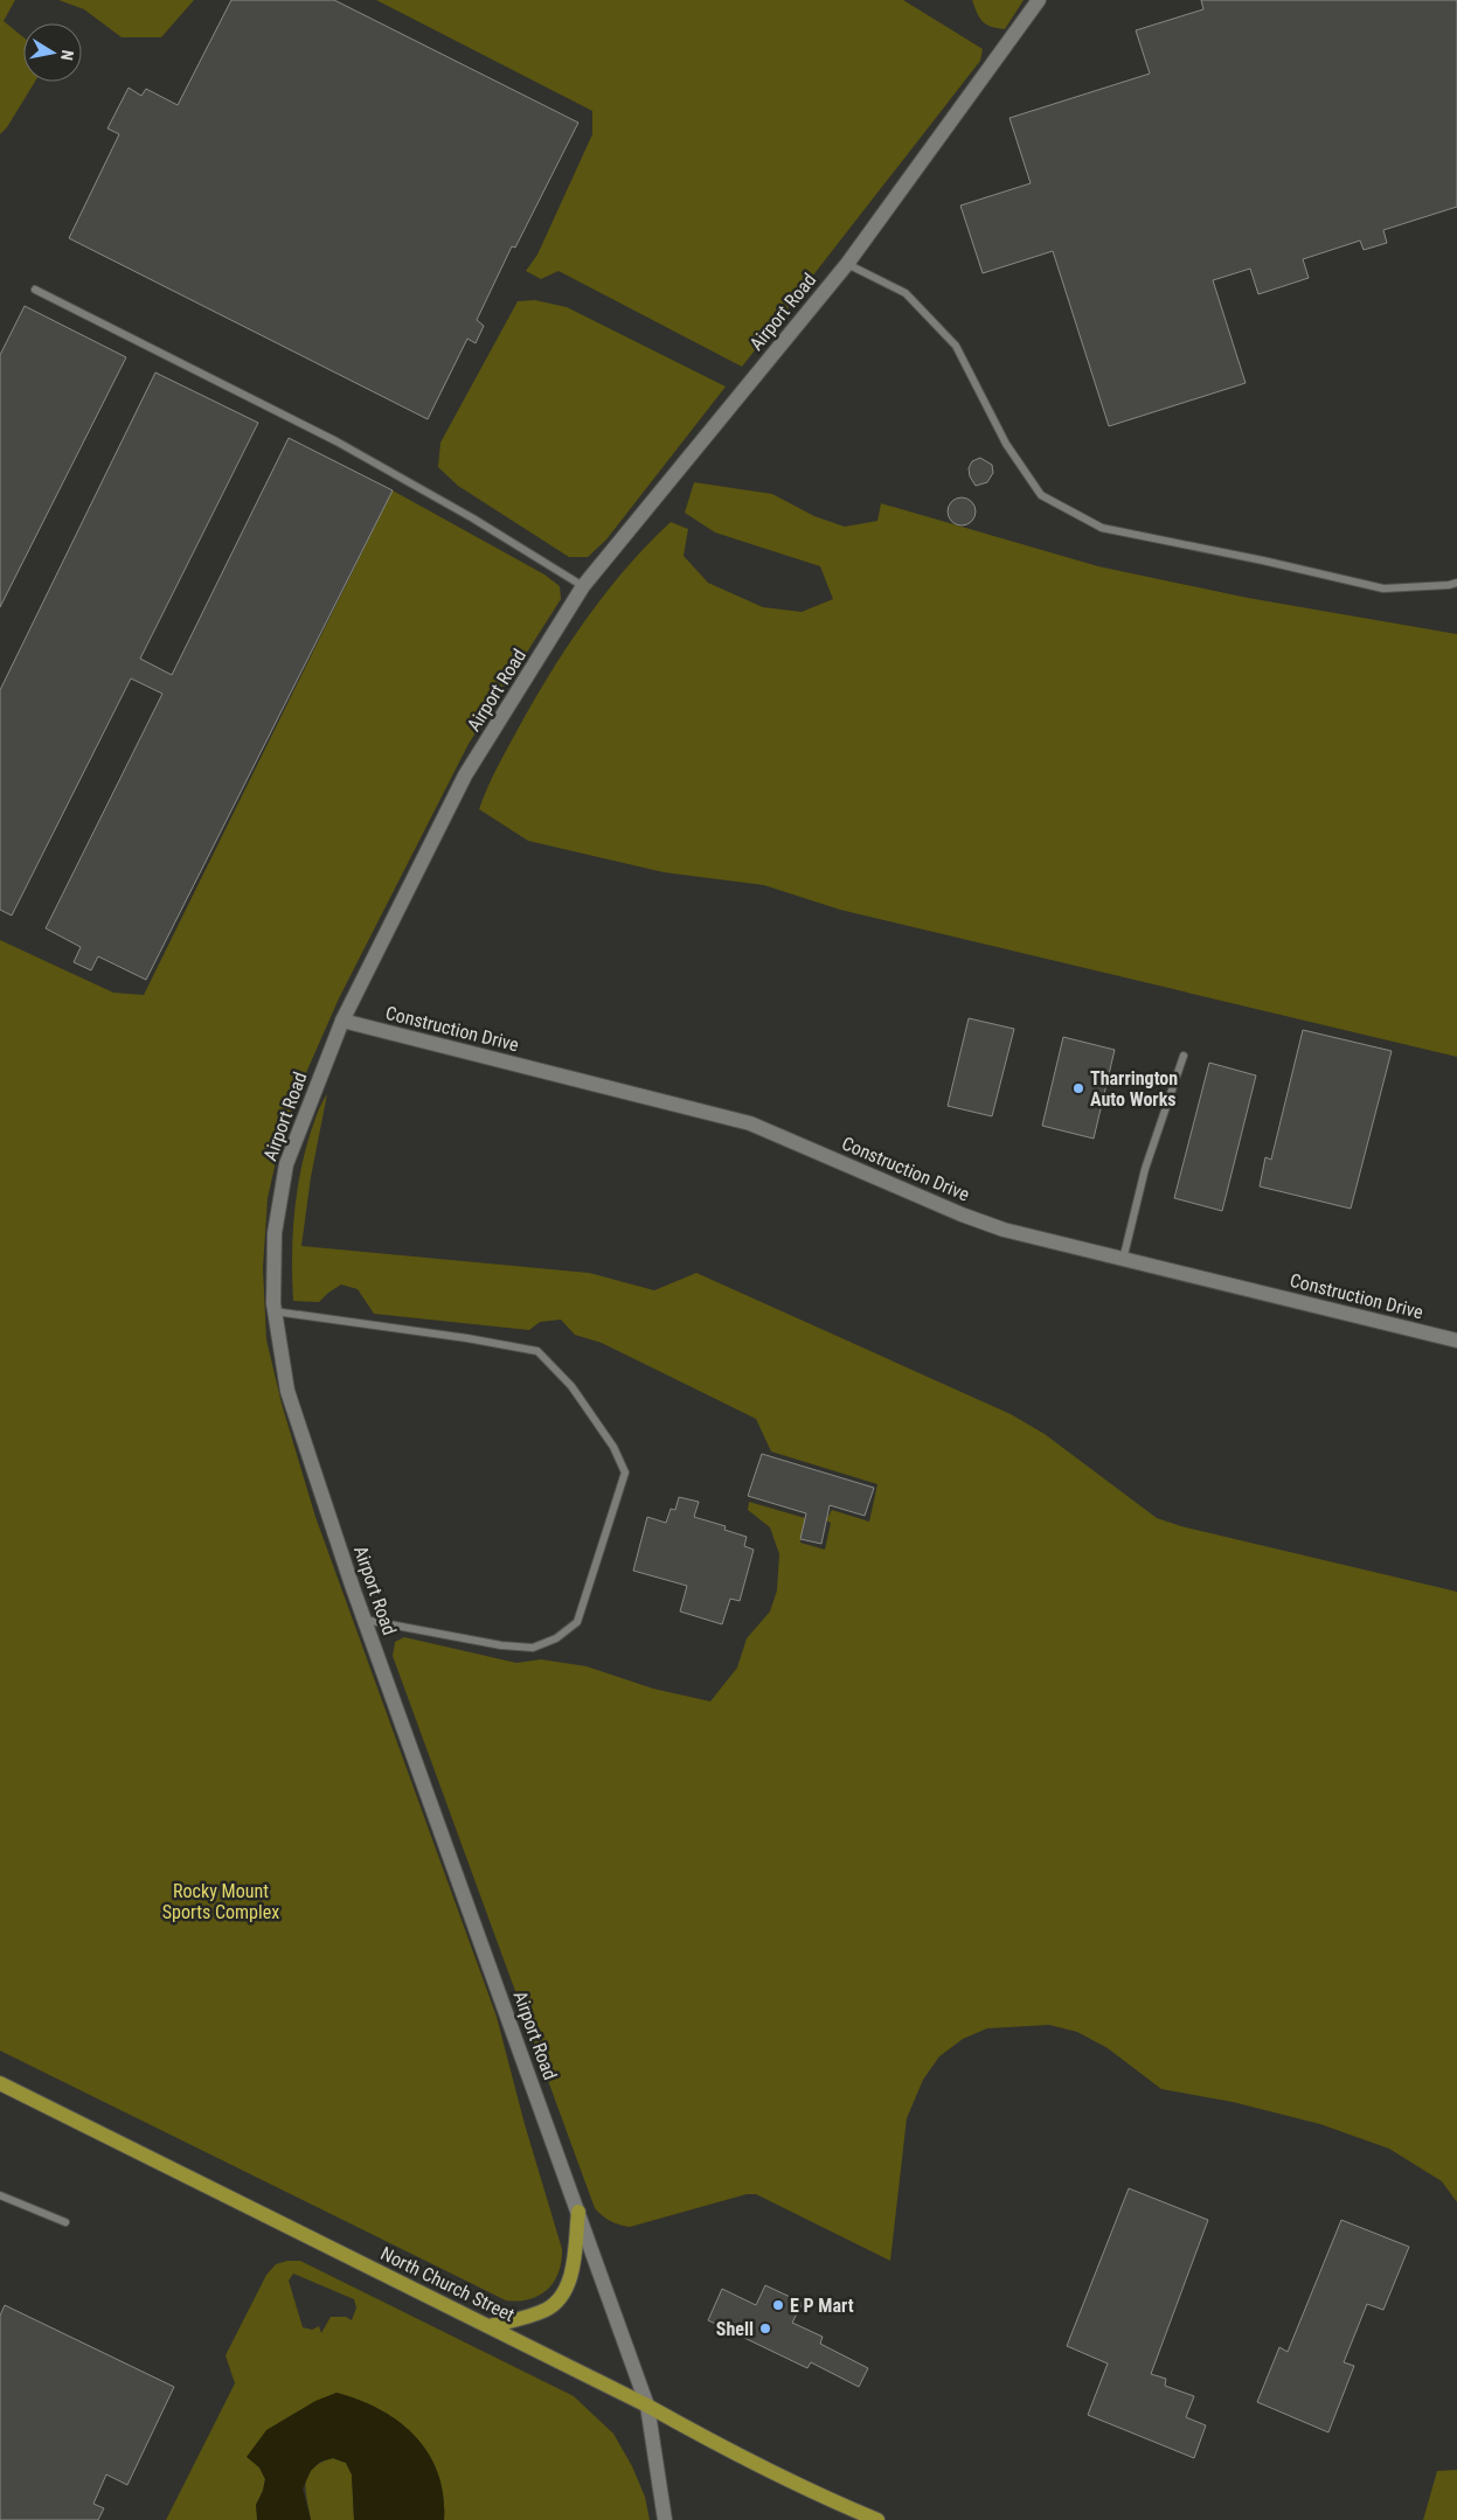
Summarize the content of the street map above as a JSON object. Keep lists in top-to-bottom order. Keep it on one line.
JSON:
{"streets":{"main road":["Airport Road","Construction Drive","North Church Street"]},"crossings":[["Airport Road","Construction Drive"],["Airport Road","North Church Street"]],"parks":["Rocky Mount Sports Complex"],"places":["Tharrington Auto Works","E P Mart","Shell"],"north":"right"}
